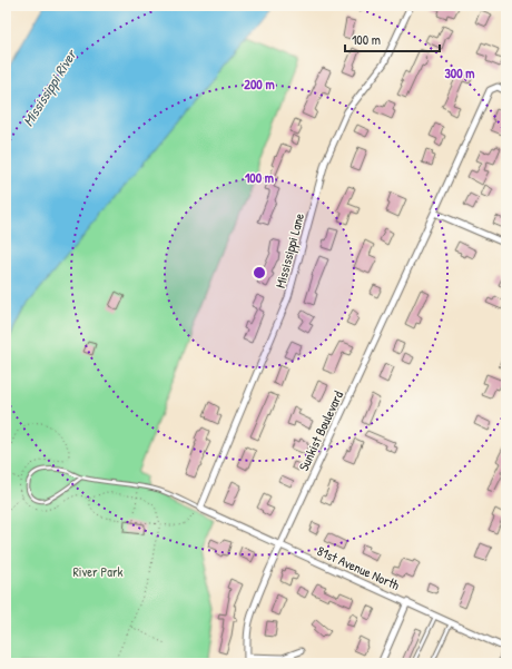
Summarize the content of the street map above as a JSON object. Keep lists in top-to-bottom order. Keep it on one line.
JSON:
{"streets":{"street":["Mississippi Lane","Sunkist Boulevard","81st Avenue North"]},"crossings":[["Mississippi Lane","81st Avenue North"],["Sunkist Boulevard","81st Avenue North"]],"water":["Mississippi River"],"parks":["River Park"],"scale_bar":"100 m","rings":["300 m","200 m","100 m"]}
